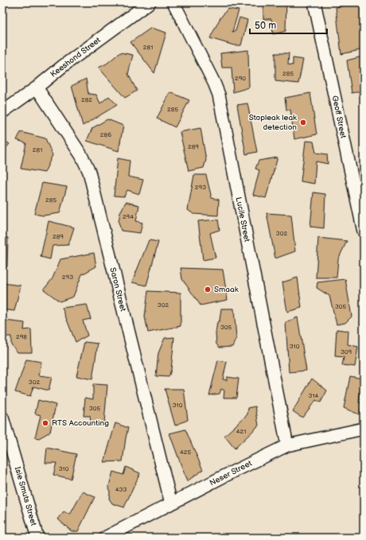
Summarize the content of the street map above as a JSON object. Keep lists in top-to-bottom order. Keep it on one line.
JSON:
{"streets":{"street":["Keeshond Street","Geoff Street","Lucile Street","Saron Street","Neser Street","Isie Smuts Street"]},"crossings":[["Keeshond Street","Saron Street"],["Lucile Street","Neser Street"],["Saron Street","Neser Street"]],"places":["Stopleak leak detection","Smaak","RTS Accounting"],"house_numbers":["281","285","290","282","285","286","289","281","293","285","294","302","289","293","302","305","305","298","310","309","302","314","310","305","421","425","310","433"],"scale_bar":"50 m"}
